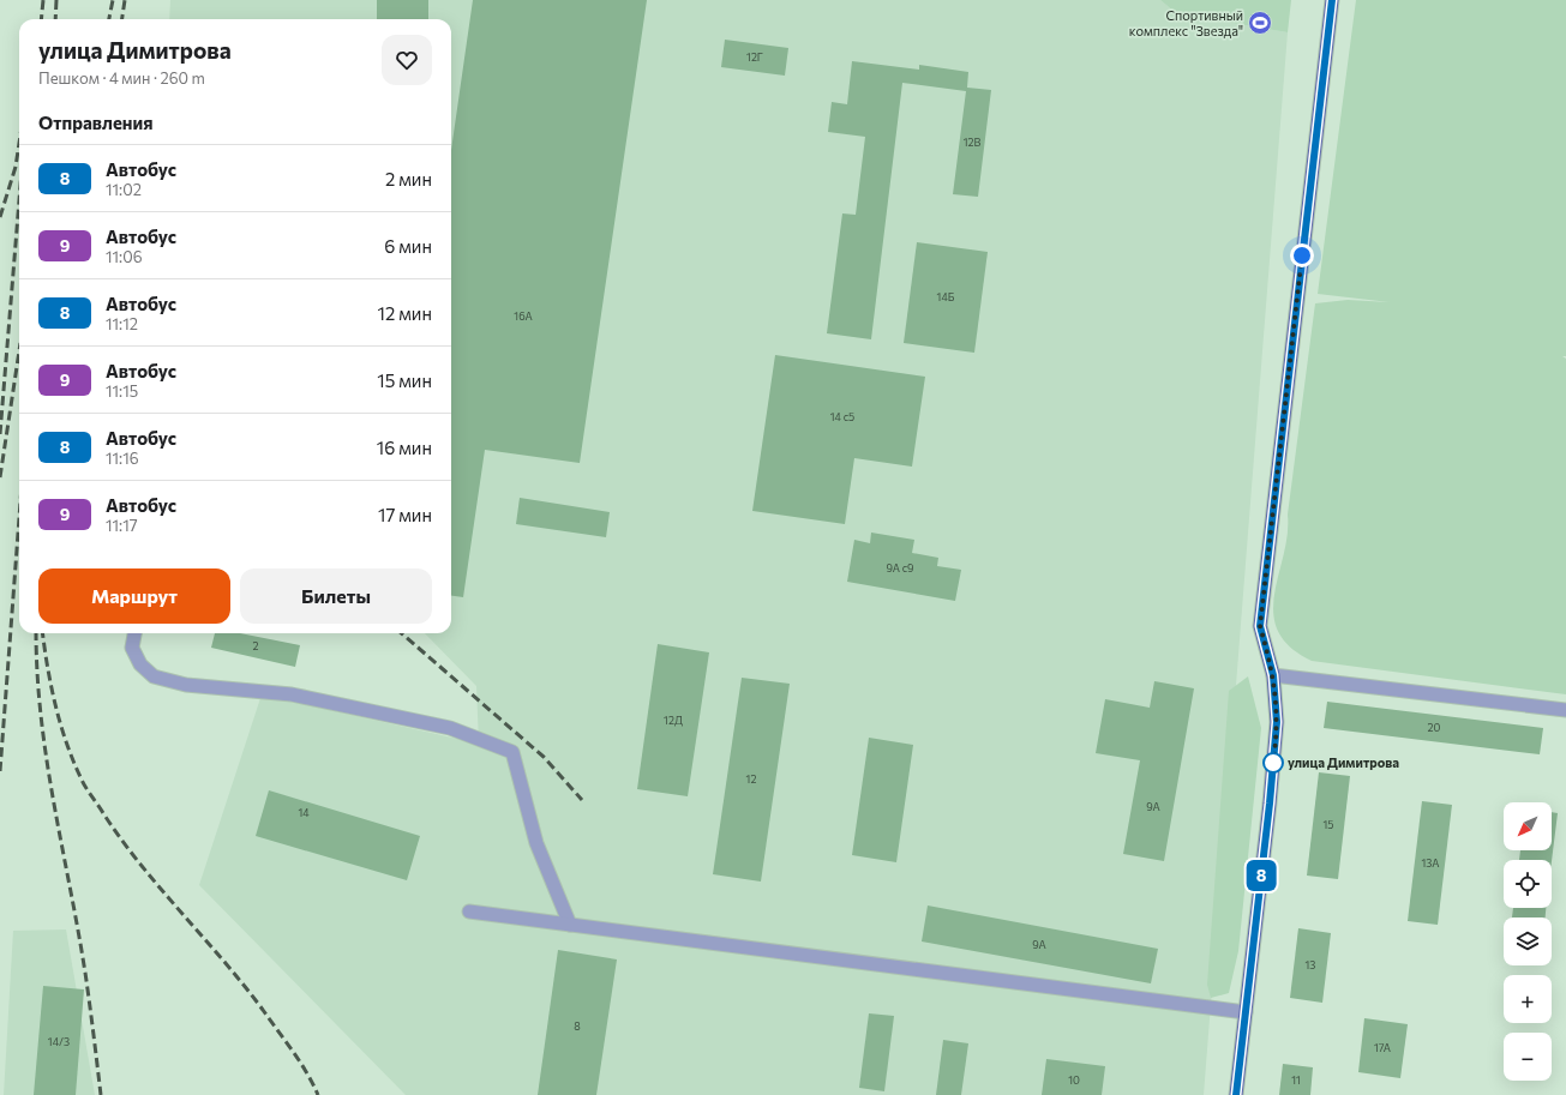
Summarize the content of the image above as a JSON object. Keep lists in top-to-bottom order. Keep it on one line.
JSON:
{"places":{"sports":["Спортивный комплекс \"Звезда\""],"other":["улица Димитрова"]},"lines":["bus line 8"],"house_numbers":["12Г","12В","14Б","16А","14 с5","9А с9","2","12Д","20","12","9А","14","15","13А","9А","13","8","14/3","17А","10","11"],"north":"bottom left","page":{"on_map":"8","heading":[["улица Димитрова","Пешком · 4 мин · 260 m"],"Отправления"],"list":[{"mark":"8","name":"Автобус","note":"11:02","value":"2 мин"},{"mark":"9","name":"Автобус","note":"11:06","value":"6 мин"},{"mark":"8","name":"Автобус","note":"11:12","value":"12 мин"},{"mark":"9","name":"Автобус","note":"11:15","value":"15 мин"},{"mark":"8","name":"Автобус","note":"11:16","value":"16 мин"},{"mark":"9","name":"Автобус","note":"11:17","value":"17 мин"}],"buttons":["Маршрут","Билеты"],"map_buttons":["+","−"]}}
